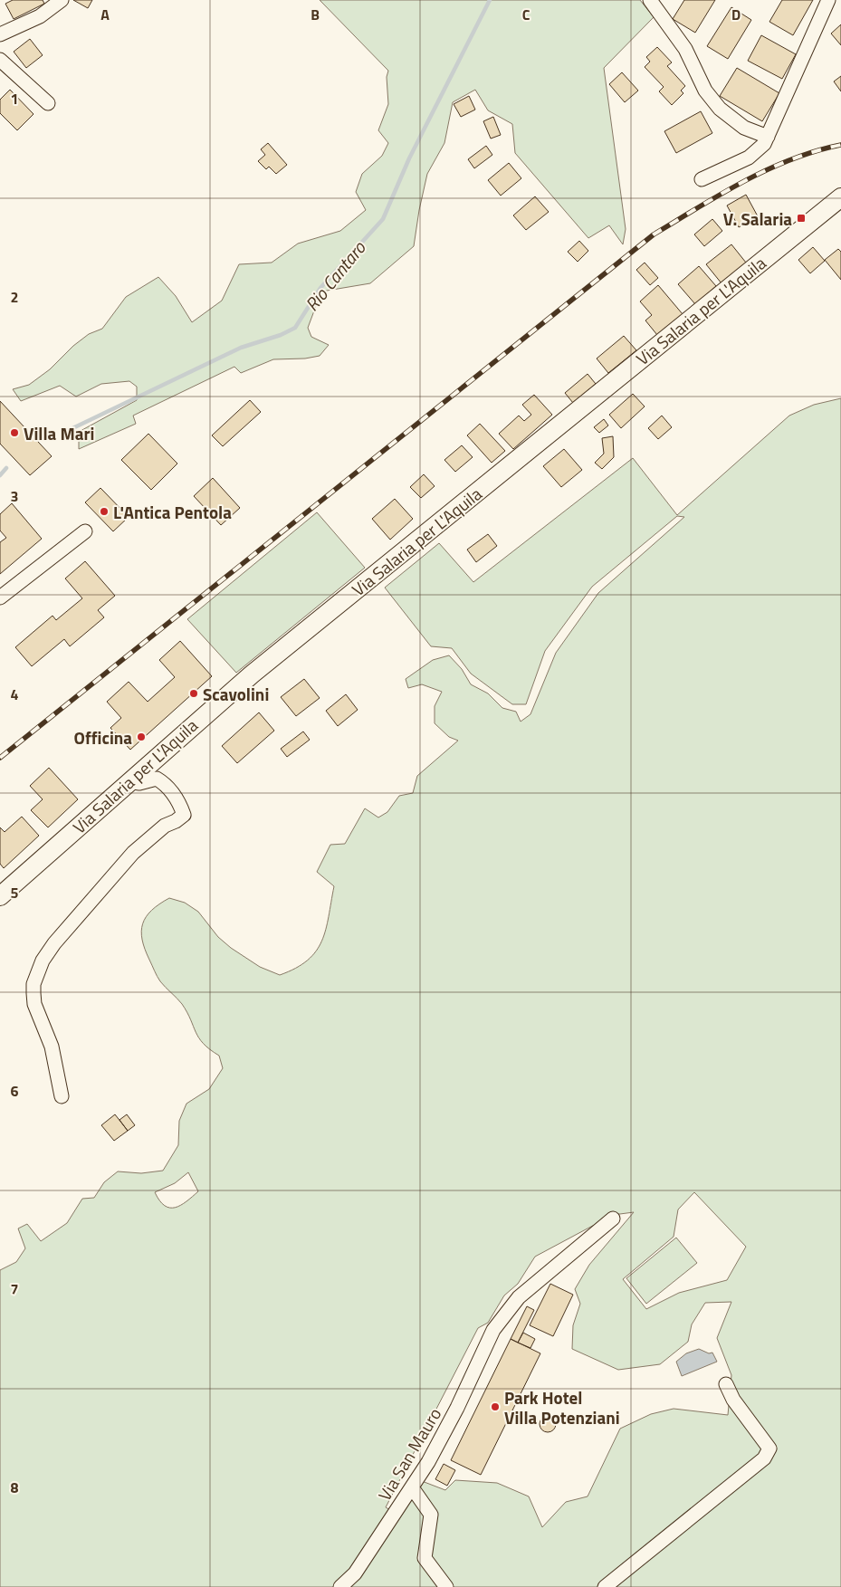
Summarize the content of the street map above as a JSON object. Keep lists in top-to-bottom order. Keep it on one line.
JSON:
{"streets":{"main road":["Via Salaria per L'Aquila"],"street":["Via San Mauro"]},"water":["Rio Cantaro"],"places":{"transit":["V. Salaria"],"other":["Villa Mari","L'Antica Pentola","Scavolini","Officina","Park Hotel Villa Potenziani"]},"grid":{"columns":["A","B","C","D"],"rows":["1","2","3","4","5","6","7","8"]}}
